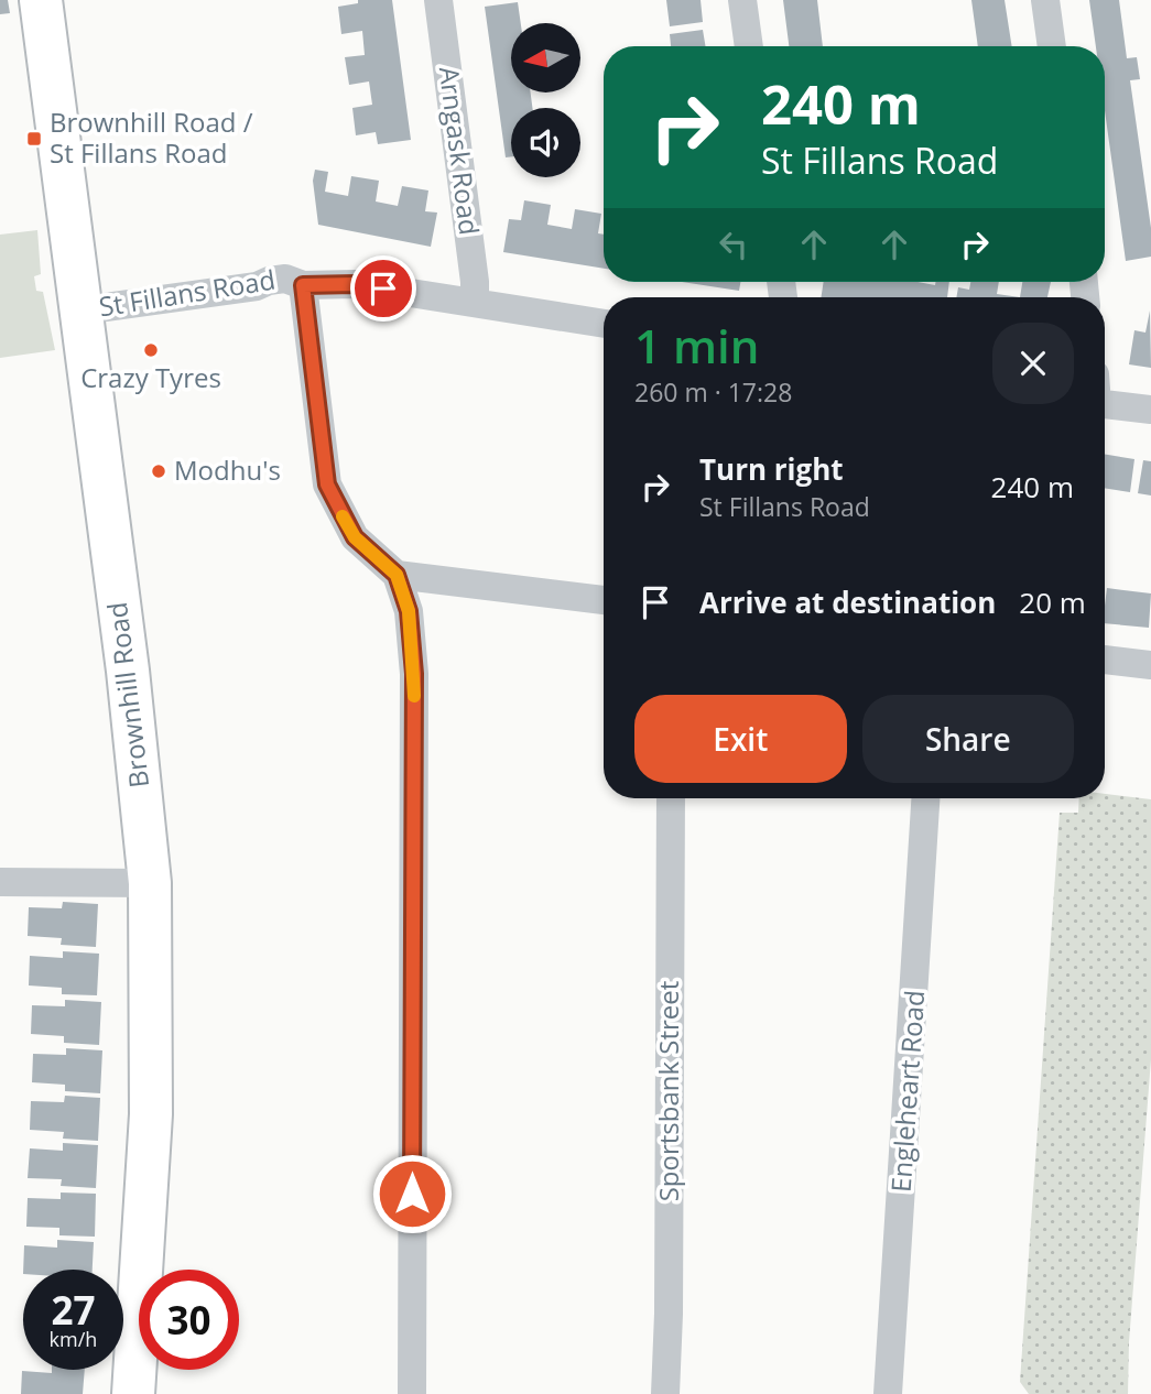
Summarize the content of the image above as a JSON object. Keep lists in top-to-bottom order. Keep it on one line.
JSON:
{"streets":{"highway":["Brownhill Road"],"street":["Arngask Road","St Fillans Road","Sportsbank Street","Engleheart Road"]},"crossings":[["Arngask Road","St Fillans Road"],["St Fillans Road","Brownhill Road"]],"places":{"transit":["Brownhill Road / St Fillans Road"],"other":["Crazy Tyres","Modhu's"]},"north":"left","page":{"turn":["240 m","St Fillans Road"],"heading":["1 min","260 m · 17:28"],"list":[{"name":"Turn right","note":"St Fillans Road","value":"240 m"},{"name":"Arrive at destination","value":"20 m"}],"buttons":["Exit","Share"],"speed":"27 km/h","limit":"30"}}
